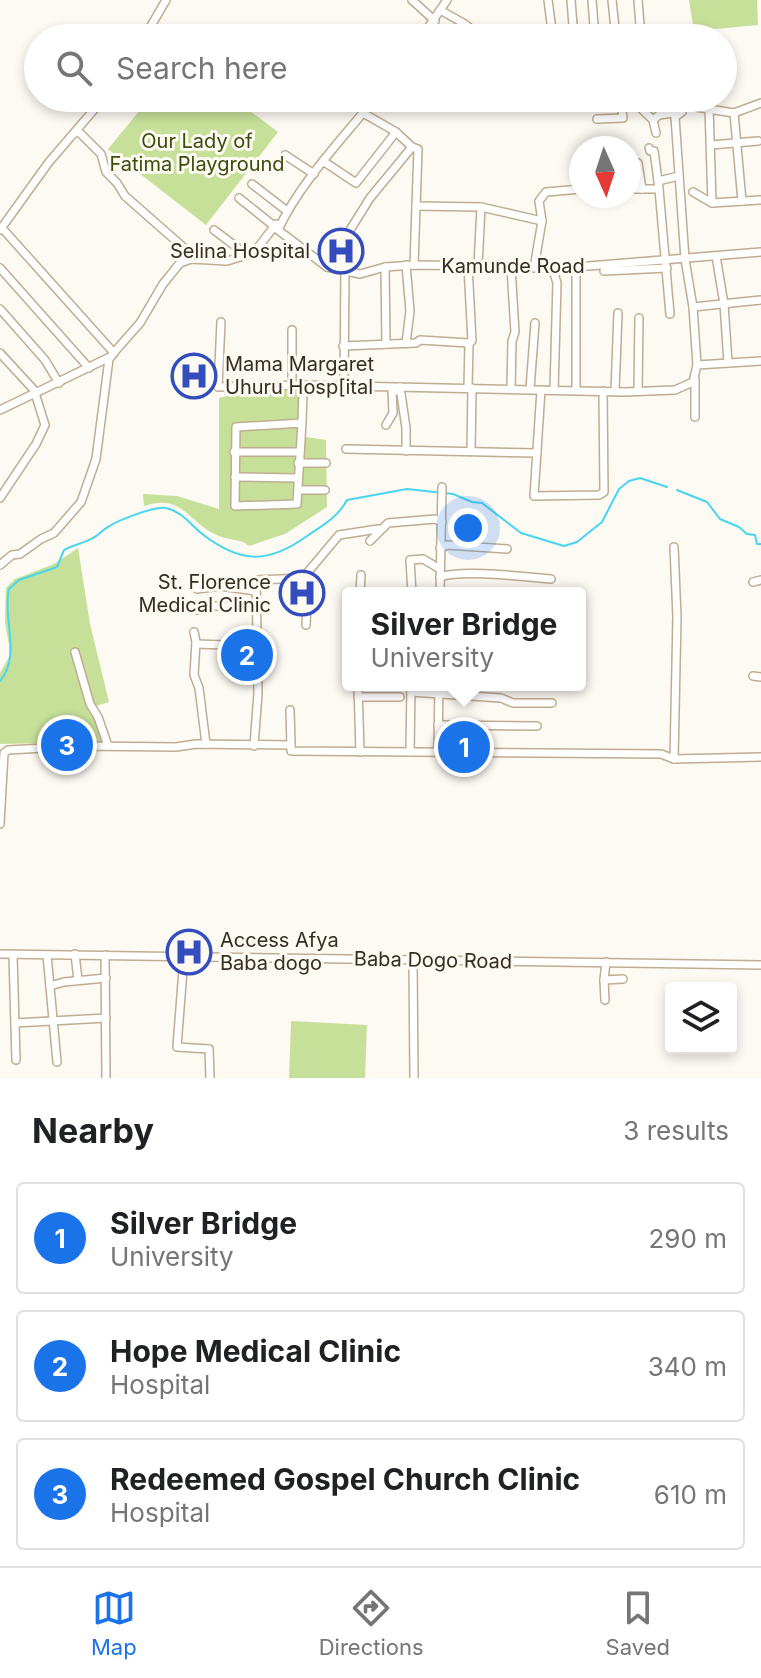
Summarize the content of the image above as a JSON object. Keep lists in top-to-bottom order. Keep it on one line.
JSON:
{"streets":{"street":["Kamunde Road","Baba Dogo Road"]},"parks":["Our Lady of Fatima Playground"],"places":{"hospital":["Selina Hospital","Mama Margaret Uhuru Hosp[ital","St. Florence Medical Clinic","Access Afya Baba dogo"]},"north":"bottom","page":{"search":"Search here","popup":["Silver Bridge","University"],"pins":["2","3","1"],"heading":["Nearby","3 results"],"list":[{"mark":"1","name":"Silver Bridge","note":"University","value":"290 m"},{"mark":"2","name":"Hope Medical Clinic","note":"Hospital","value":"340 m"},{"mark":"3","name":"Redeemed Gospel Church Clinic","note":"Hospital","value":"610 m"}],"nav":["Map","Directions","Saved"]}}
